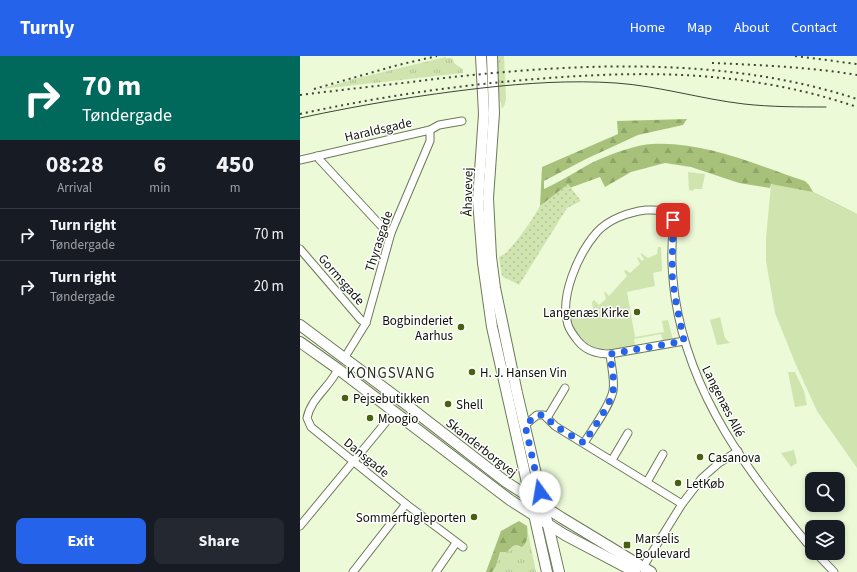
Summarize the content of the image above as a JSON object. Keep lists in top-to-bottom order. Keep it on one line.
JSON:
{"streets":{"main road":["Åhavevej","Skanderborgvej"],"street":["Haraldsgade","Thyrasgade","Gormsgade","Langenæs Allé","Dansgade"]},"crossings":[["Haraldsgade","Thyrasgade"],["Åhavevej","Skanderborgvej"],["Thyrasgade","Gormsgade"],["Thyrasgade","Skanderborgvej"],["Skanderborgvej","Dansgade"]],"districts":["KONGSVANG"],"places":{"other":["Langenæs Kirke","Bogbinderiet Aarhus","H. J. Hansen Vin","Pejsebutikken","Shell","Moogio","Casanova","LetKøb","Sommerfugleporten"],"transit":["Marselis Boulevard"]},"page":{"header":"Turnly","nav":["Home","Map","About","Contact"],"turn":["70 m","Tøndergade"],"eta":["08:28","Arrival","6","min","450","m"],"list":[{"name":"Turn right","note":"Tøndergade","value":"70 m"},{"name":"Turn right","note":"Tøndergade","value":"20 m"}],"buttons":["Exit","Share"]}}
